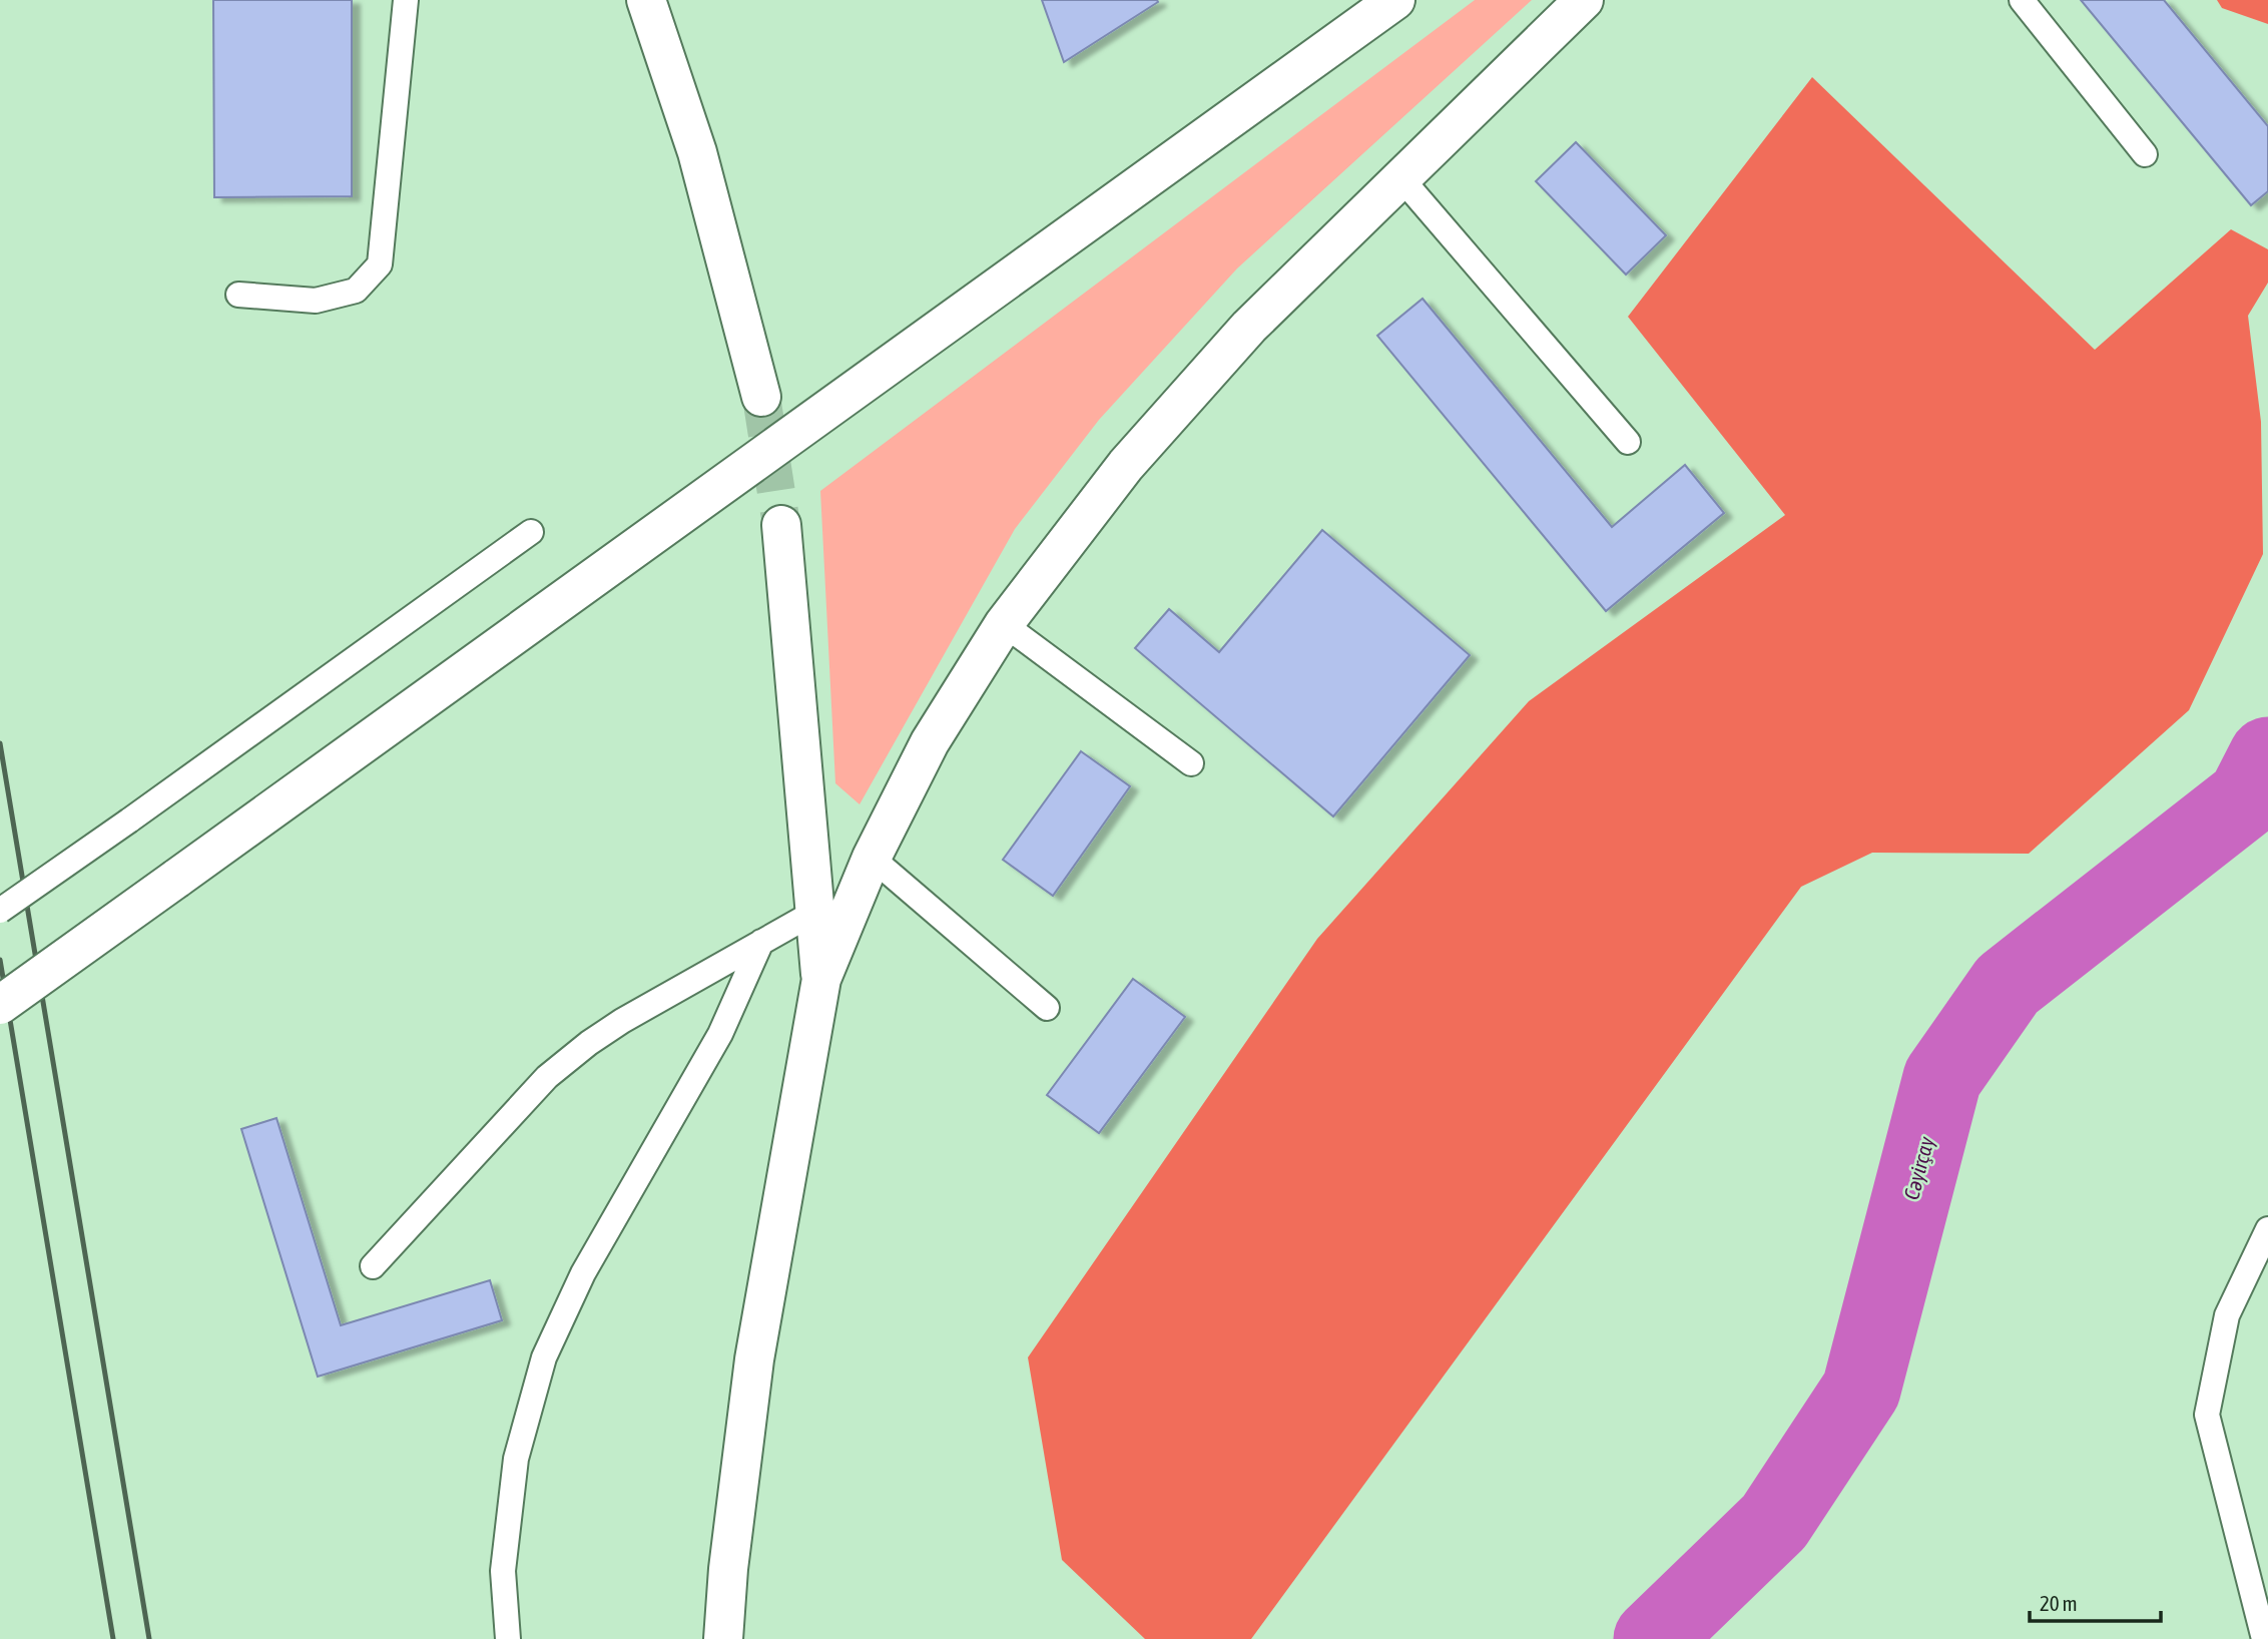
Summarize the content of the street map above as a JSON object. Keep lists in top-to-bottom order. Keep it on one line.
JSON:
{"water":["Cəyirçay"],"scale_bar":"20 m"}
